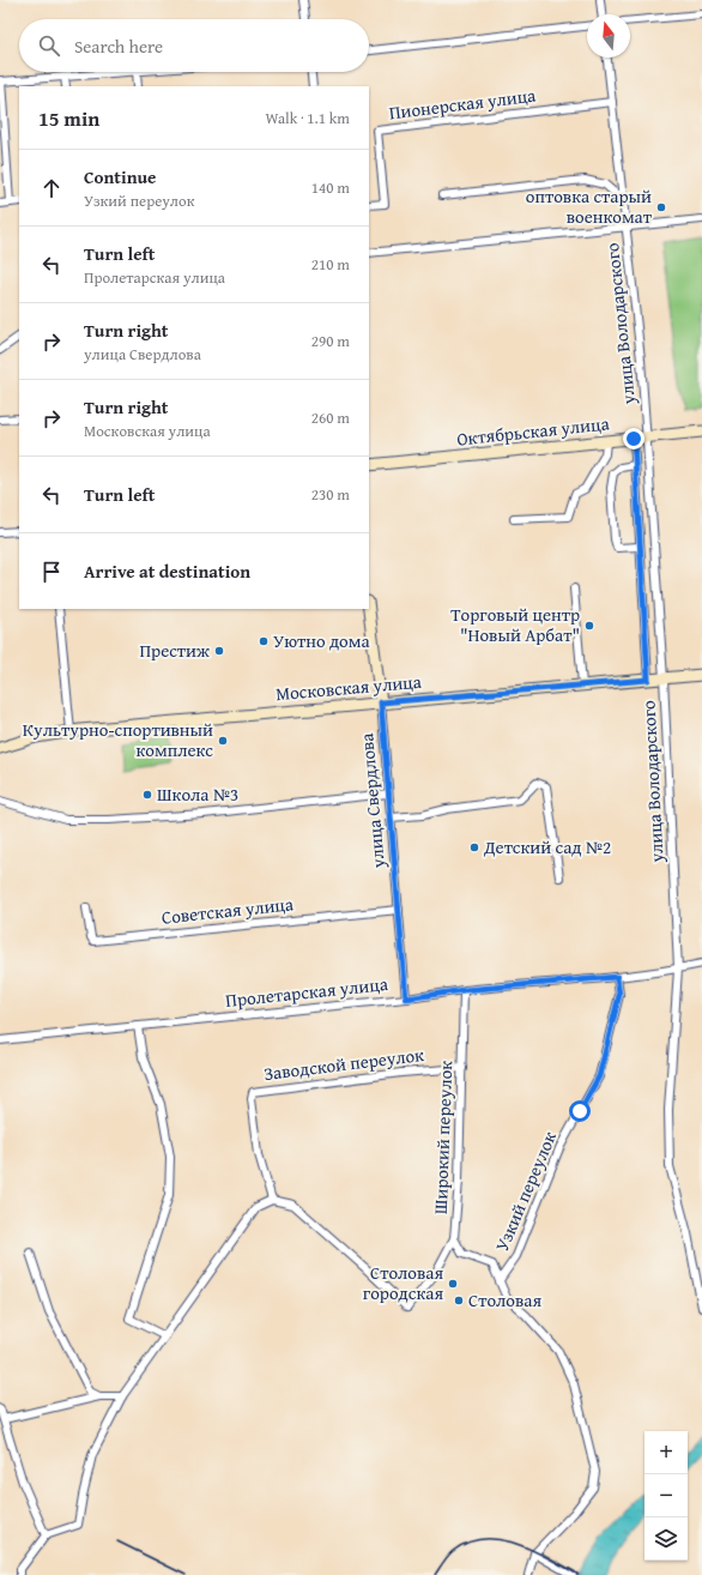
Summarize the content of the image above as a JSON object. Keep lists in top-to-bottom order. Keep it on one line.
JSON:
{"streets":{"main road":["Октябрьская улица","Московская улица","улица Свердлова"],"street":["Пионерская улица","улица Володарского","Советская улица","Пролетарская улица","Заводской переулок","Широкий переулок","Узкий переулок"]},"crossings":[["Пионерская улица","улица Володарского"],["улица Володарского","Октябрьская улица"],["улица Володарского","Московская улица"],["улица Володарского","Пролетарская улица"],["Московская улица","улица Свердлова"],["улица Свердлова","Советская улица"],["улица Свердлова","Пролетарская улица"],["Пролетарская улица","Широкий переулок"],["Пролетарская улица","Узкий переулок"],["Заводской переулок","Широкий переулок"],["Широкий переулок","Узкий переулок"]],"places":["оптовка старый военкомат","Торговый центр \"Новый Арбат\"","Уютно дома","Престиж","Культурно-спортивный комплекс","Школа №3","Детский сад №2","Столовая городская","Столовая"],"north":"top","page":{"search":"Search here","heading":["15 min","Walk · 1.1 km"],"list":[["Continue","Узкий переулок","140 m"],["Turn left","Пролетарская улица","210 m"],["Turn right","улица Свердлова","290 m"],["Turn right","Московская улица","260 m"],["Turn left","230 m"],"Arrive at destination"],"map_buttons":["+","−"]}}
